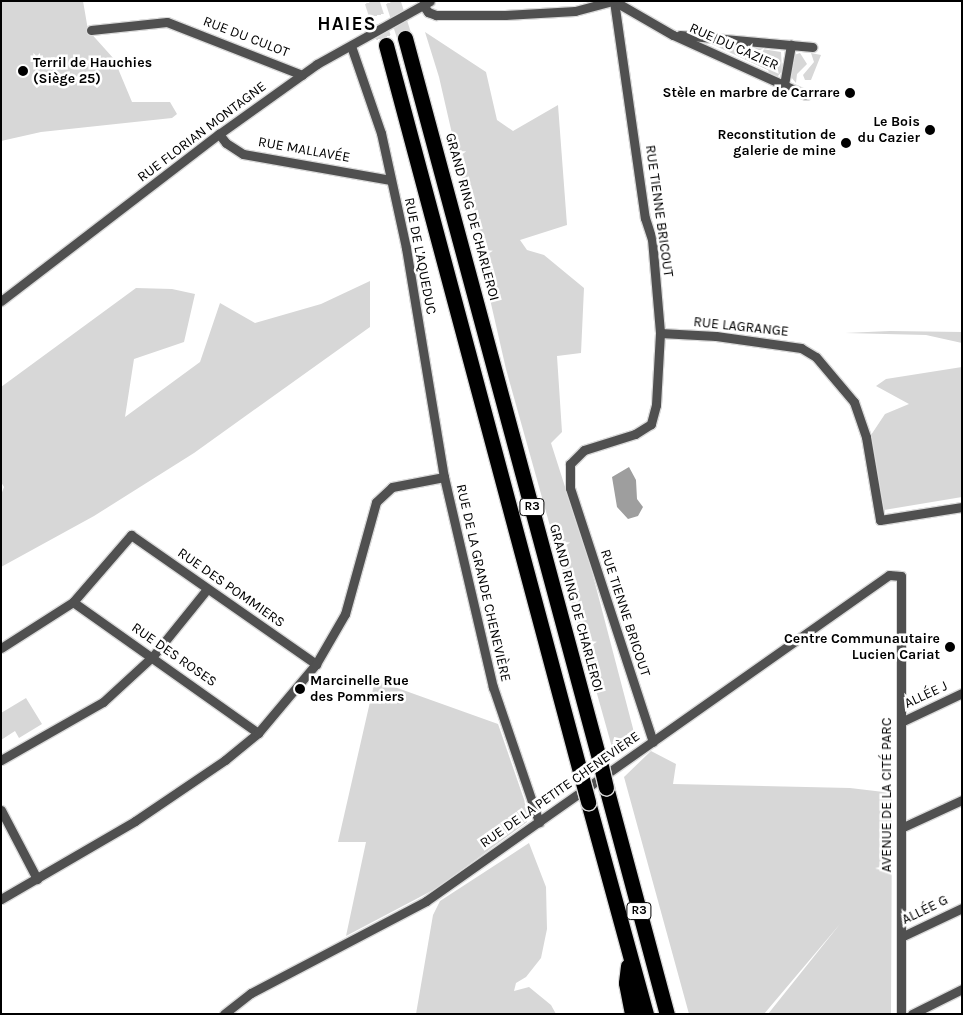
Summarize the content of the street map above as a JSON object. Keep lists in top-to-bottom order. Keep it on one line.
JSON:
{"streets":{"highway":["GRAND RING DE CHARLEROI","R3"],"street":["RUE DU CULOT","RUE DU CAZIER","RUE FLORIAN MONTAGNE","RUE MALLAVÉE","RUE TIENNE BRICOUT","RUE DE L'AQUEDUC","RUE LAGRANGE","RUE DE LA GRANDE CHENEVIÈRE","RUE DES POMMIERS","RUE DES ROSES","ALLÉE J","RUE DE LA PETITE CHENEVIÈRE","AVENUE DE LA CITÉ PARC","ALLÉE G"]},"crossings":[["RUE DU CULOT","RUE FLORIAN MONTAGNE"],["RUE DU CAZIER","RUE TIENNE BRICOUT"],["RUE FLORIAN MONTAGNE","RUE MALLAVÉE"],["RUE FLORIAN MONTAGNE","RUE DE L'AQUEDUC"],["RUE MALLAVÉE","RUE DE L'AQUEDUC"],["RUE TIENNE BRICOUT","RUE LAGRANGE"],["RUE TIENNE BRICOUT","RUE DE LA PETITE CHENEVIÈRE"],["RUE DE L'AQUEDUC","RUE DE LA GRANDE CHENEVIÈRE"],["RUE DE LA GRANDE CHENEVIÈRE","RUE DES POMMIERS"],["RUE DE LA GRANDE CHENEVIÈRE","RUE DES ROSES"],["RUE DE LA GRANDE CHENEVIÈRE","RUE DE LA PETITE CHENEVIÈRE"],["RUE DES POMMIERS","RUE DES ROSES"],["ALLÉE J","AVENUE DE LA CITÉ PARC"],["RUE DE LA PETITE CHENEVIÈRE","AVENUE DE LA CITÉ PARC"],["AVENUE DE LA CITÉ PARC","ALLÉE G"]],"districts":["HAIES"],"places":["Terril de Hauchies (Siège 25)","Stèle en marbre de Carrare","Le Bois du Cazier","Reconstitution de galerie de mine","Centre Communautaire Lucien Cariat","Marcinelle Rue des Pommiers"]}
